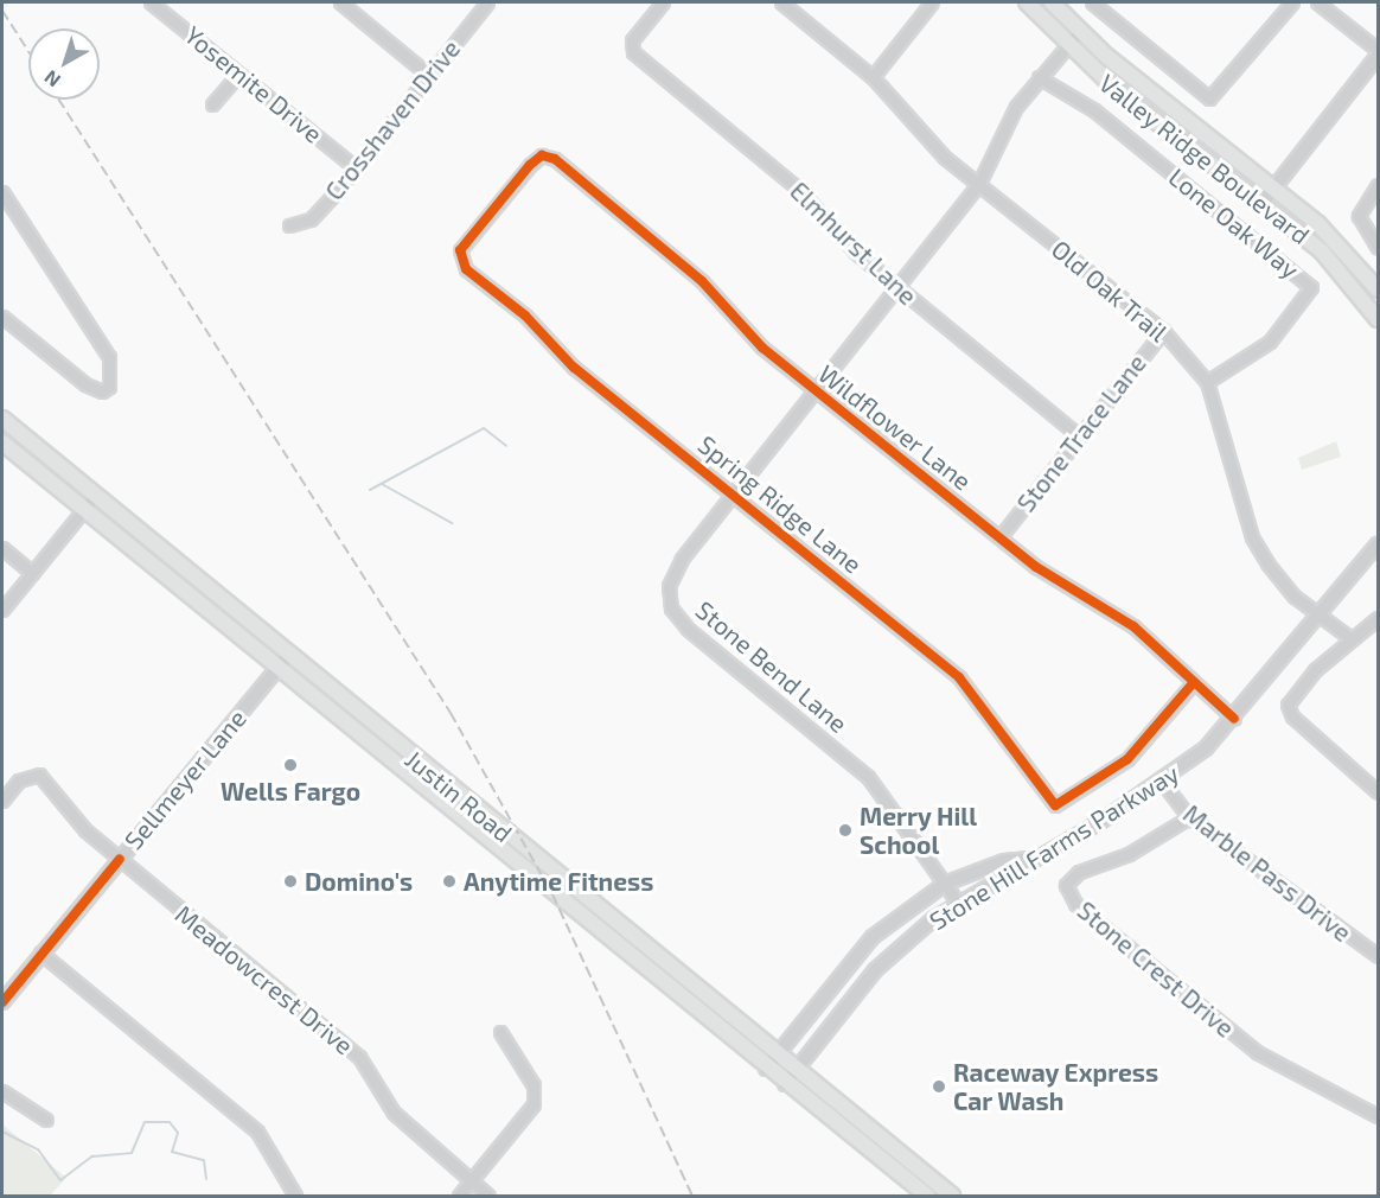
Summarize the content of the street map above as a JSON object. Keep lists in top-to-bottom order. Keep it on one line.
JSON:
{"streets":{"main road":["Valley Ridge Boulevard","Justin Road"],"street":["Yosemite Drive","Crosshaven Drive","Lone Oak Way","Elmhurst Lane","Old Oak Trail","Wildflower Lane","Stone Trace Lane","Spring Ridge Lane","Stone Bend Lane","Sellmeyer Lane","Stone Hill Farms Parkway","Marble Pass Drive","Stone Crest Drive","Meadowcrest Drive"]},"crossings":[["Yosemite Drive","Crosshaven Drive"],["Valley Ridge Boulevard","Stone Bend Lane"],["Lone Oak Way","Old Oak Trail"],["Lone Oak Way","Stone Bend Lane"],["Elmhurst Lane","Stone Trace Lane"],["Elmhurst Lane","Stone Bend Lane"],["Old Oak Trail","Stone Trace Lane"],["Old Oak Trail","Stone Bend Lane"],["Old Oak Trail","Stone Hill Farms Parkway"],["Wildflower Lane","Stone Trace Lane"],["Wildflower Lane","Spring Ridge Lane"],["Wildflower Lane","Stone Bend Lane"],["Wildflower Lane","Stone Hill Farms Parkway"],["Spring Ridge Lane","Stone Bend Lane"],["Stone Bend Lane","Stone Hill Farms Parkway"],["Sellmeyer Lane","Justin Road"],["Sellmeyer Lane","Meadowcrest Drive"],["Justin Road","Stone Hill Farms Parkway"],["Stone Hill Farms Parkway","Marble Pass Drive"],["Marble Pass Drive","Stone Crest Drive"]],"places":["Wells Fargo","Merry Hill School","Domino's","Anytime Fitness","Raceway Express Car Wash"],"north":"bottom left"}
